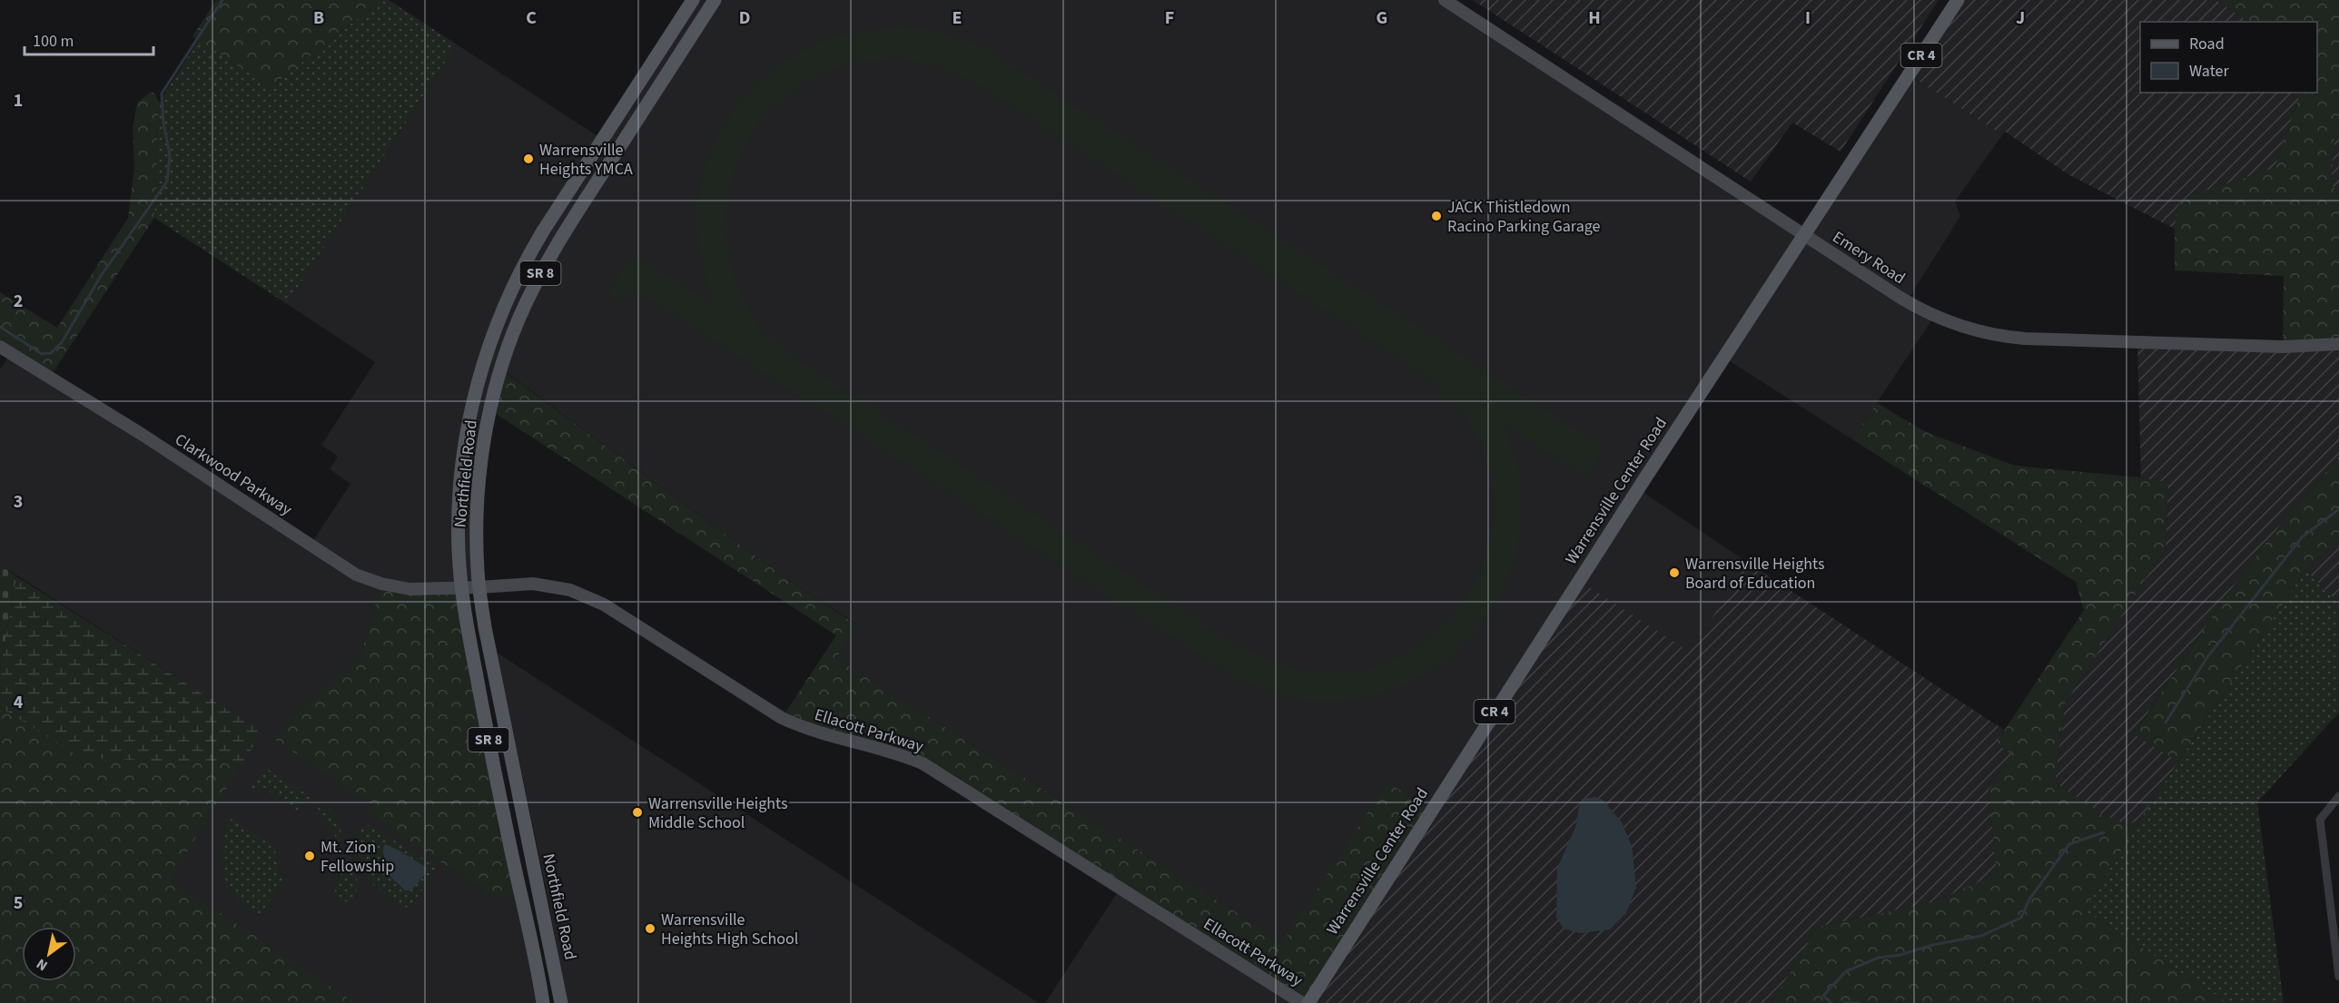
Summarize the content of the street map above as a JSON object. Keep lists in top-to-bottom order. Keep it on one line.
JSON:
{"streets":{"main road":["CR 4","SR 8","Northfield Road","Warrensville Center Road"],"street":["Emery Road","Clarkwood Parkway","Ellacott Parkway"]},"crossings":[["Emery Road","Warrensville Center Road"],["Northfield Road","Clarkwood Parkway"],["Northfield Road","Ellacott Parkway"],["Clarkwood Parkway","Ellacott Parkway"]],"places":["Warrensville Heights YMCA","JACK Thistledown Racino Parking Garage","Warrensville Heights Board of Education","Warrensville Heights Middle School","Mt. Zion Fellowship","Warrensville Heights High School"],"legend":["Road","Water"],"scale_bar":"100 m","north":"bottom left","grid":{"columns":["B","C","D","E","F","G","H","I","J"],"rows":["1","2","3","4","5"]}}
